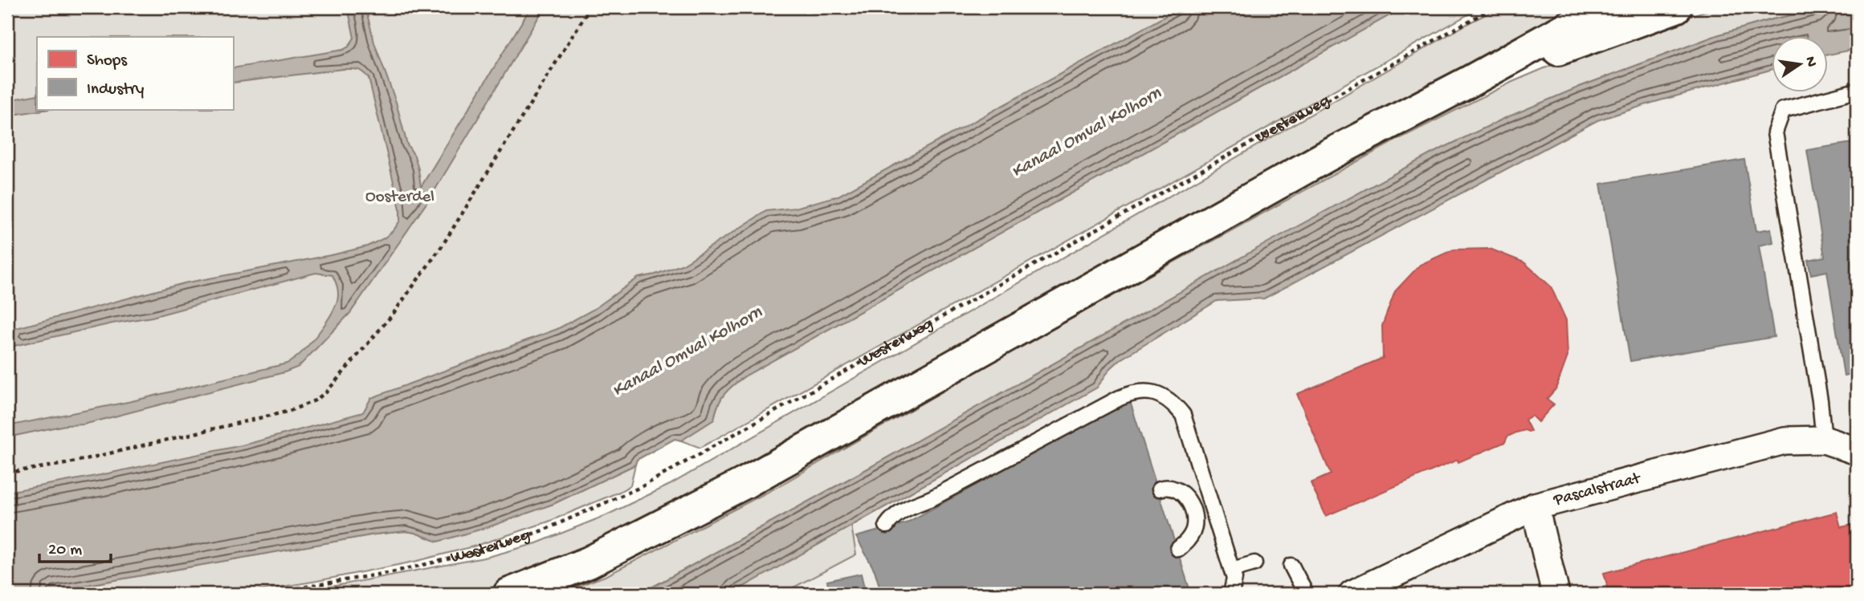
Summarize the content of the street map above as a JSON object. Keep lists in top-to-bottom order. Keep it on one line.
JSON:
{"streets":{"street":["Pascalstraat"],"path":["Westerweg"]},"water":["Kanaal Omval Kolhorn"],"parks":["Oosterdel"],"legend":["Shops","Industry"],"scale_bar":"20 m","north":"right"}
